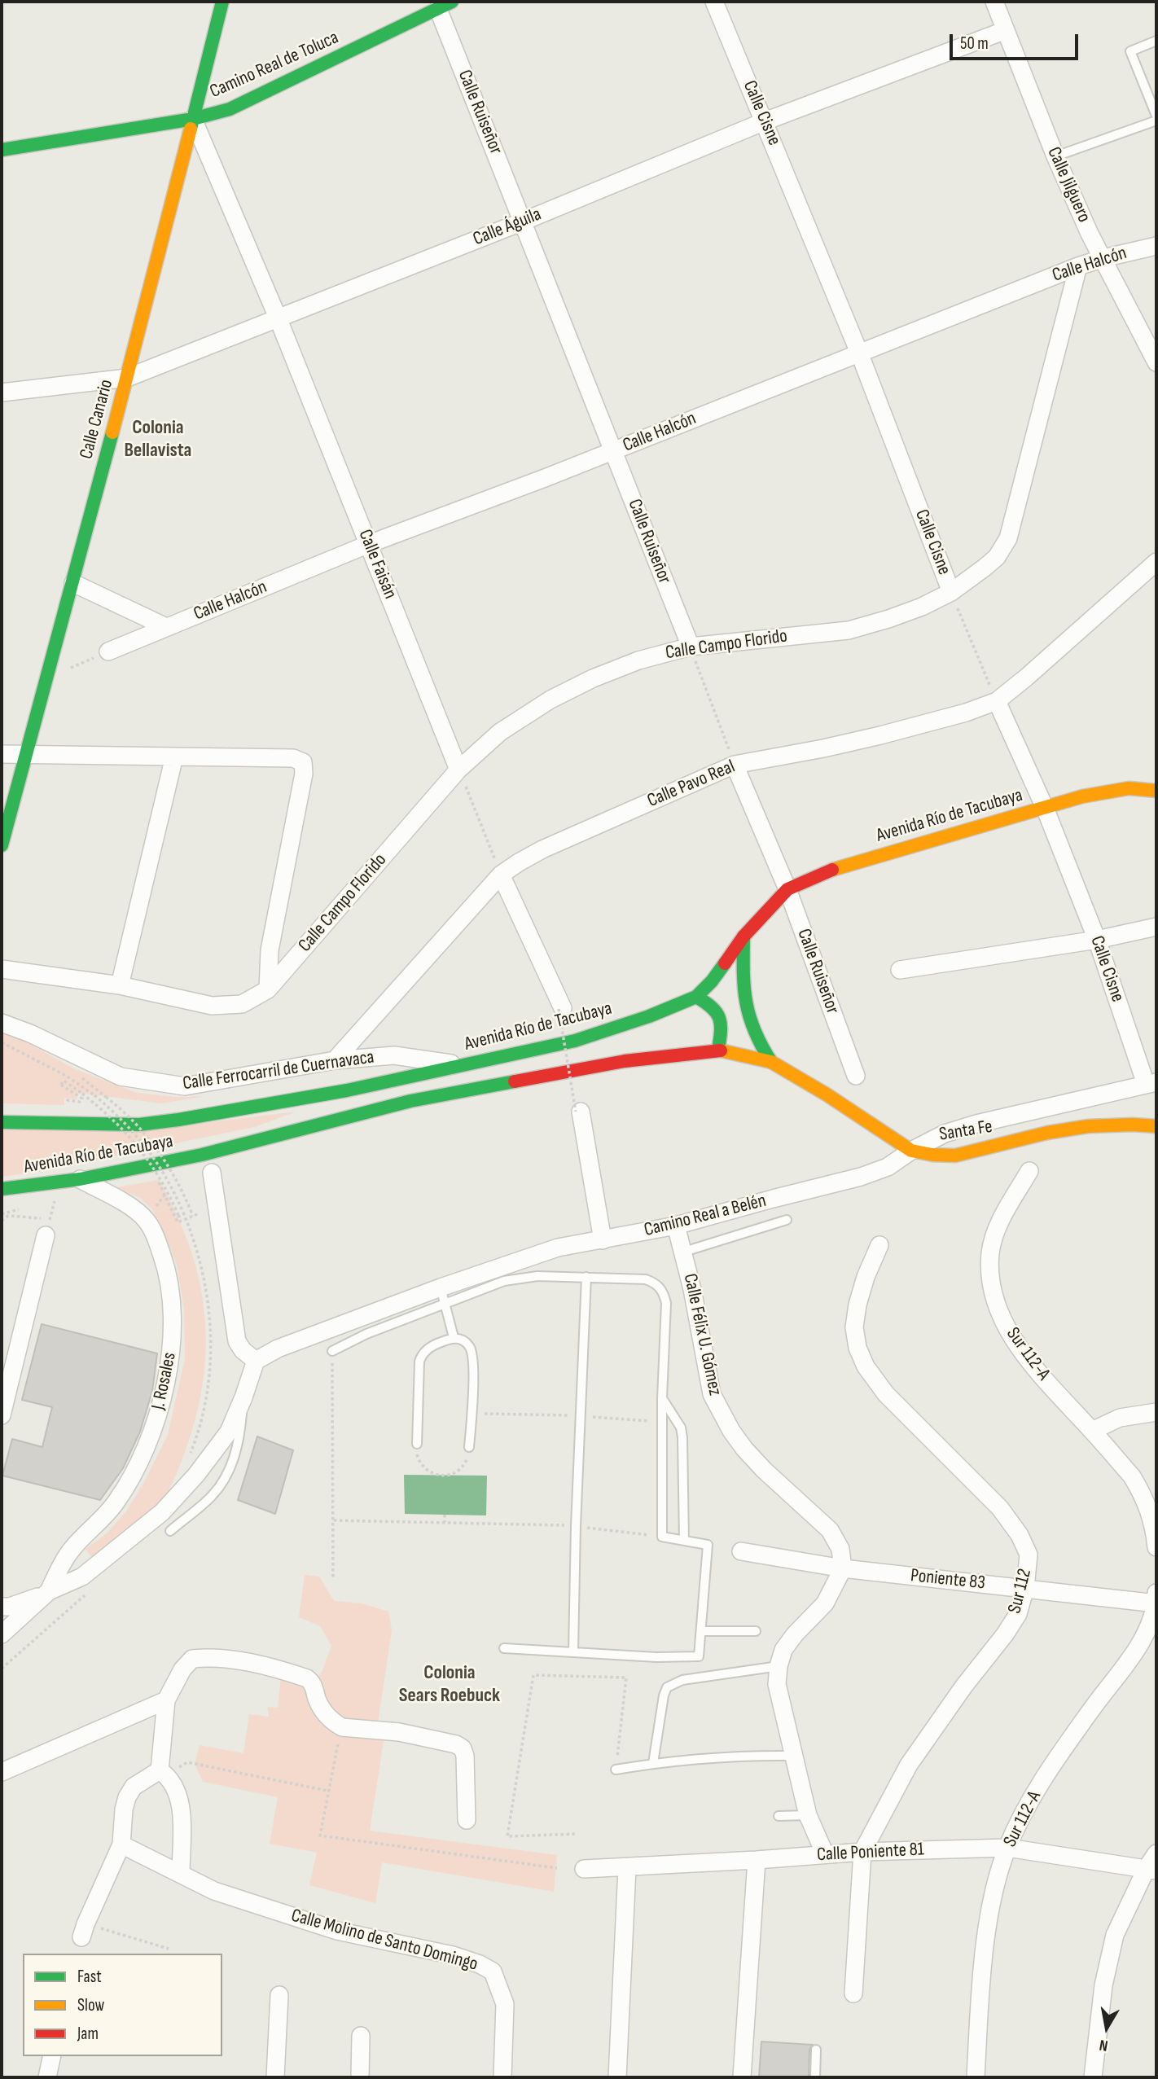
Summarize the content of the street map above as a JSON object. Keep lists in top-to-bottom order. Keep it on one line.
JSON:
{"streets":{"main road":["Camino Real de Toluca","Calle Canario","Avenida Río de Tacubaya","Santa Fe"],"street":["Calle Ruiseñor","Calle Cisne","Calle Jilguero","Calle Águila","Calle Halcón","Calle Faisán","Calle Campo Florido","Calle Pavo Real","Calle Ferrocarril de Cuernavaca","Camino Real a Belén","Calle Félix U. Gómez","Sur 112-A","J. Rosales","Poniente 83","Sur 112","Calle Poniente 81","Calle Molino de Santo Domingo"]},"crossings":[["Camino Real de Toluca","Calle Ruiseñor"],["Camino Real de Toluca","Calle Canario"],["Camino Real de Toluca","Calle Faisán"],["Calle Ruiseñor","Calle Águila"],["Calle Ruiseñor","Calle Halcón"],["Calle Ruiseñor","Calle Campo Florido"],["Calle Ruiseñor","Calle Pavo Real"],["Calle Ruiseñor","Avenida Río de Tacubaya"],["Calle Cisne","Calle Águila"],["Calle Cisne","Calle Halcón"],["Calle Cisne","Calle Campo Florido"],["Calle Cisne","Calle Pavo Real"],["Calle Cisne","Avenida Río de Tacubaya"],["Calle Cisne","Camino Real a Belén"],["Calle Jilguero","Calle Águila"],["Calle Jilguero","Calle Halcón"],["Calle Águila","Calle Canario"],["Calle Águila","Calle Faisán"],["Calle Halcón","Calle Faisán"],["Calle Halcón","Calle Campo Florido"],["Calle Canario","Calle Faisán"],["Calle Faisán","Calle Campo Florido"],["Calle Pavo Real","Calle Ferrocarril de Cuernavaca"],["Avenida Río de Tacubaya","Calle Ferrocarril de Cuernavaca"],["Avenida Río de Tacubaya","Santa Fe"],["Avenida Río de Tacubaya","J. Rosales"],["Santa Fe","Camino Real a Belén"],["Camino Real a Belén","Calle Félix U. Gómez"],["Calle Félix U. Gómez","Poniente 83"],["Sur 112-A","Poniente 83"],["Sur 112-A","Calle Poniente 81"],["Poniente 83","Sur 112"],["Sur 112","Calle Poniente 81"]],"districts":["Colonia Bellavista","Colonia Sears Roebuck"],"legend":["Fast","Slow","Jam"],"scale_bar":"50 m","north":"bottom"}
